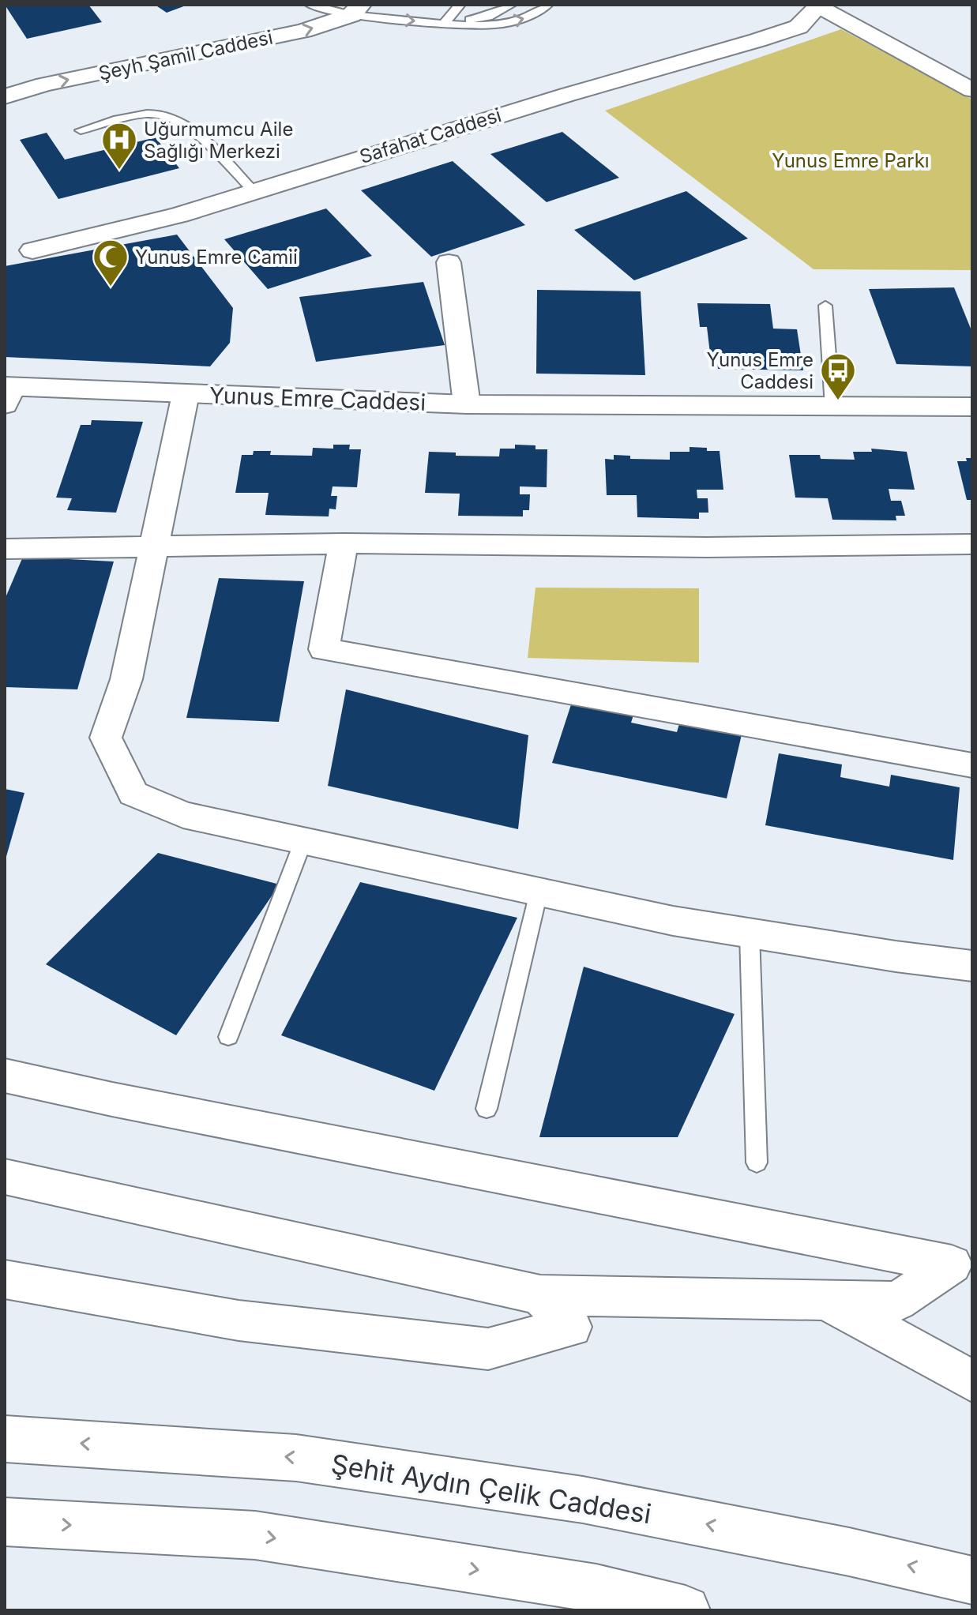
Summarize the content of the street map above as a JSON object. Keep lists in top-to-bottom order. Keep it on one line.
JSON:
{"streets":{"street":["Şeyh Şamil Caddesi","Safahat Caddesi","Yunus Emre Caddesi","Şehit Aydın Çelik Caddesi"]},"parks":["Yunus Emre Parkı"],"places":{"hospital":["Uğurmumcu Aile Sağlığı Merkezi"],"mosque":["Yunus Emre Camii"],"bus stop":["Yunus Emre Caddesi"]}}
